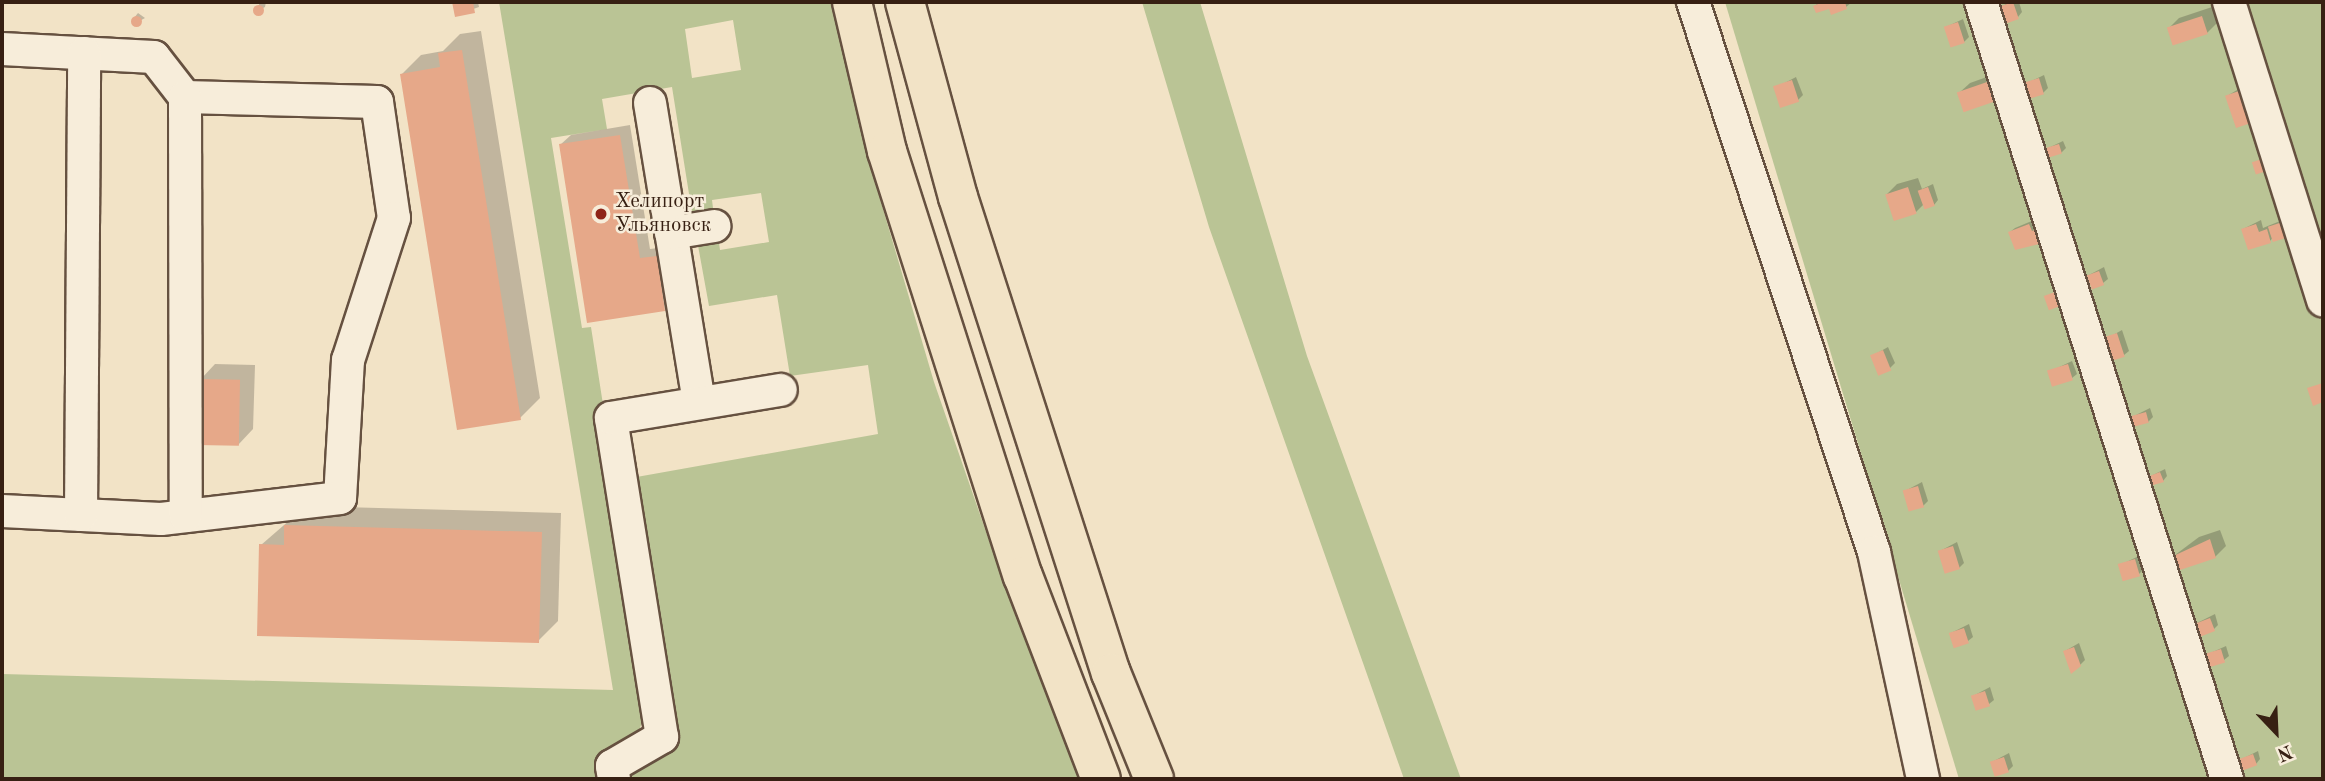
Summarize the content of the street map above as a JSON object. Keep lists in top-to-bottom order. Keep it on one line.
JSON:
{"places":["Хелипорт Ульяновск"],"north":"bottom right"}
